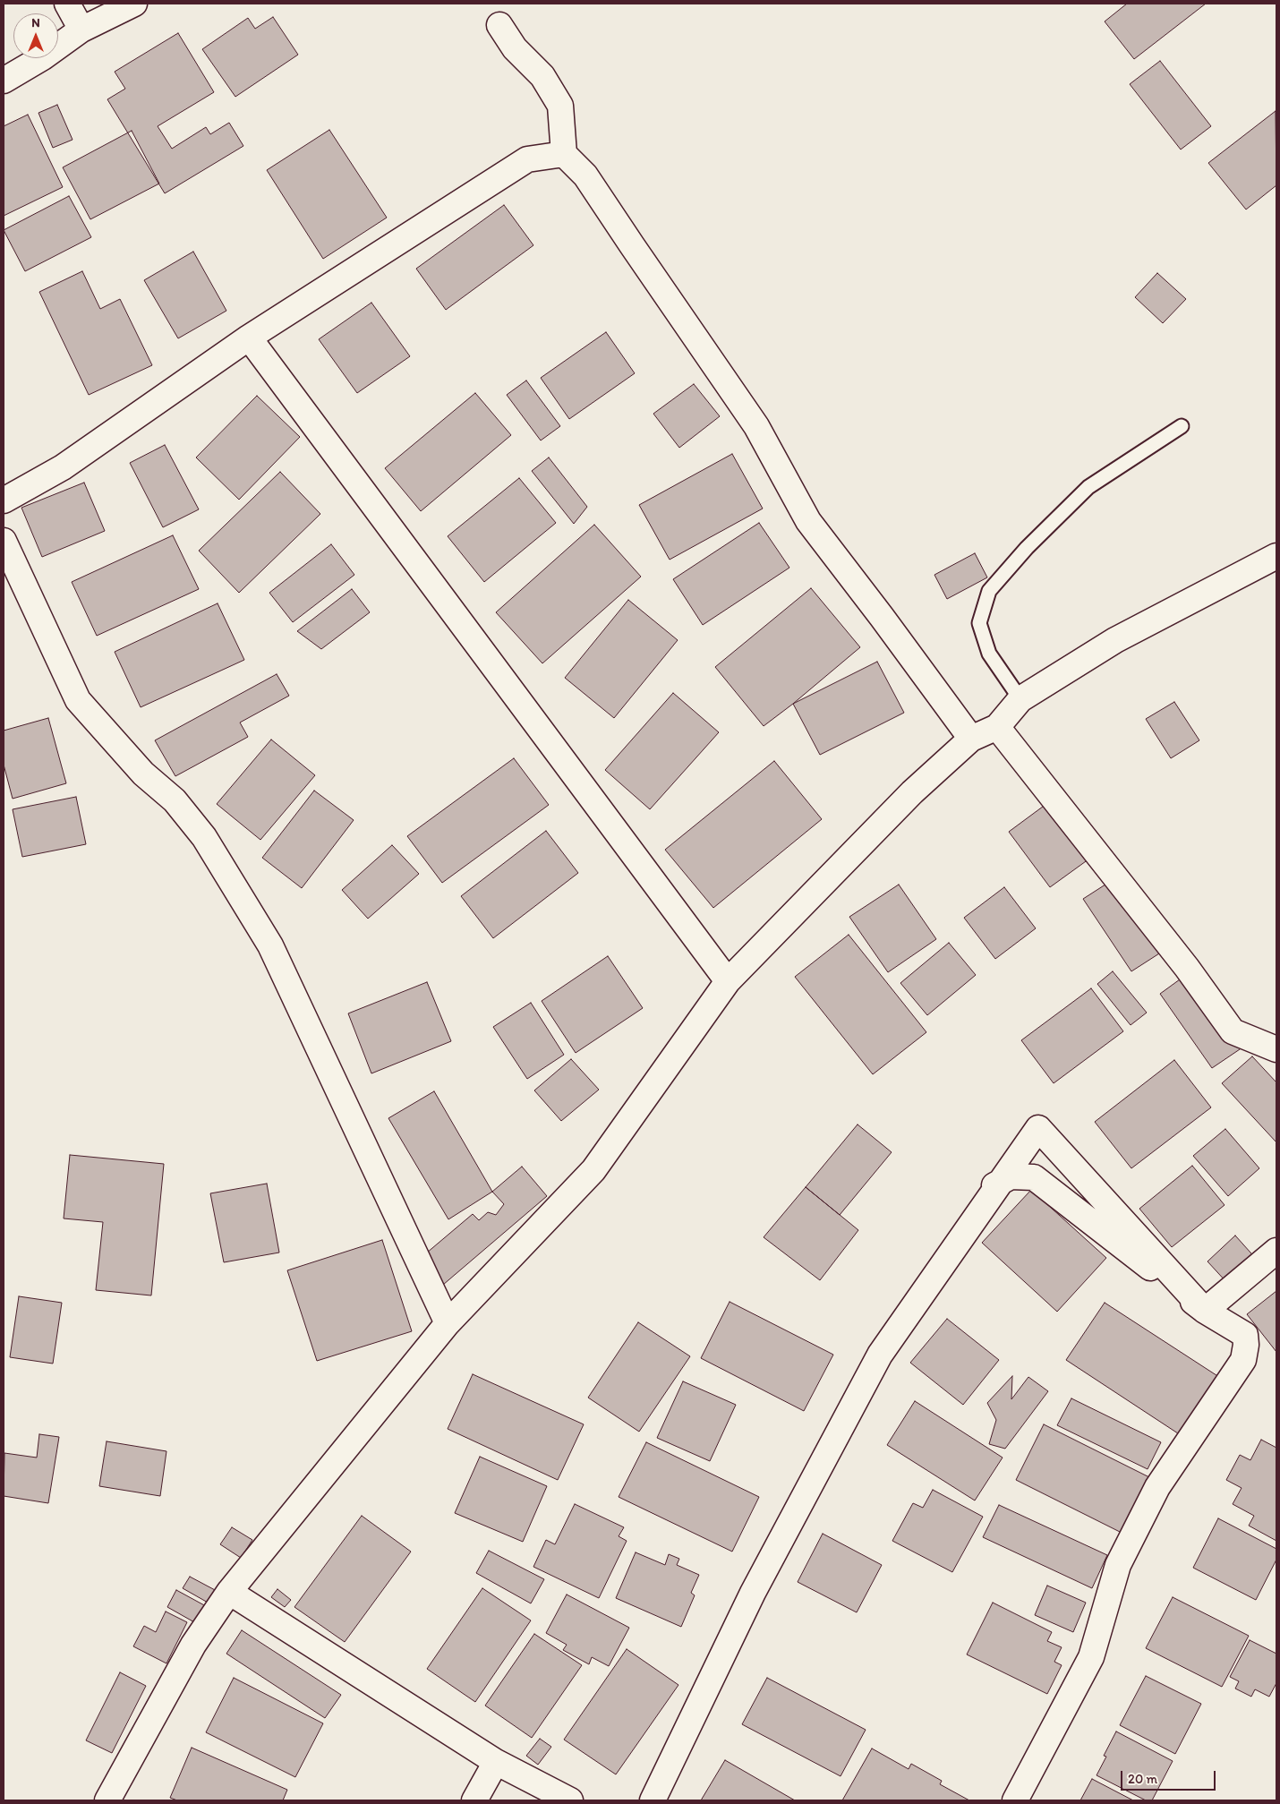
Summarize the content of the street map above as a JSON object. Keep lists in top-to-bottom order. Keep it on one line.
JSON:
{"scale_bar":"20 m","north":"top"}
